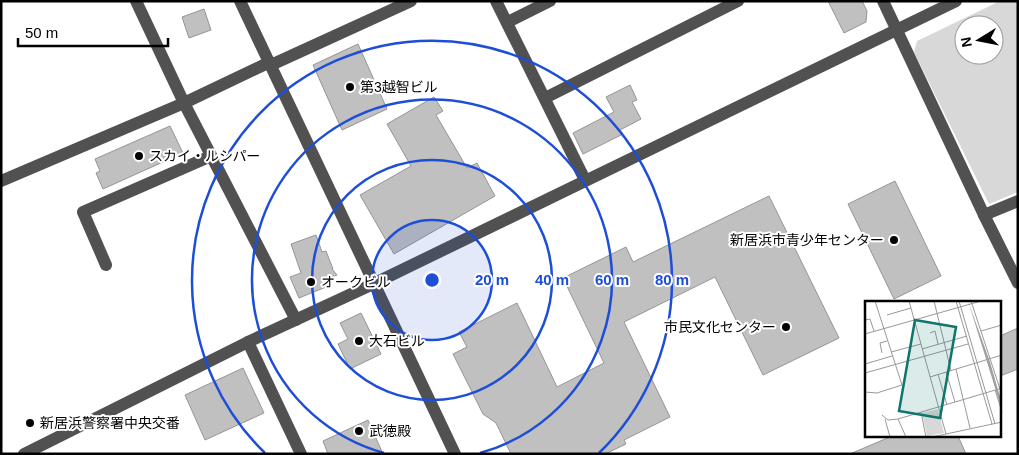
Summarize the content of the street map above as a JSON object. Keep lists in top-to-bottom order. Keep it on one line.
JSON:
{"places":["第3越智ビル","スカイ・ルシパー","新居浜市青少年センター","オークビル","市民文化センター","大石ビル","新居浜警察署中央交番","武徳殿"],"scale_bar":"50 m","north":"left","rings":["20 m","40 m","60 m","80 m"]}
